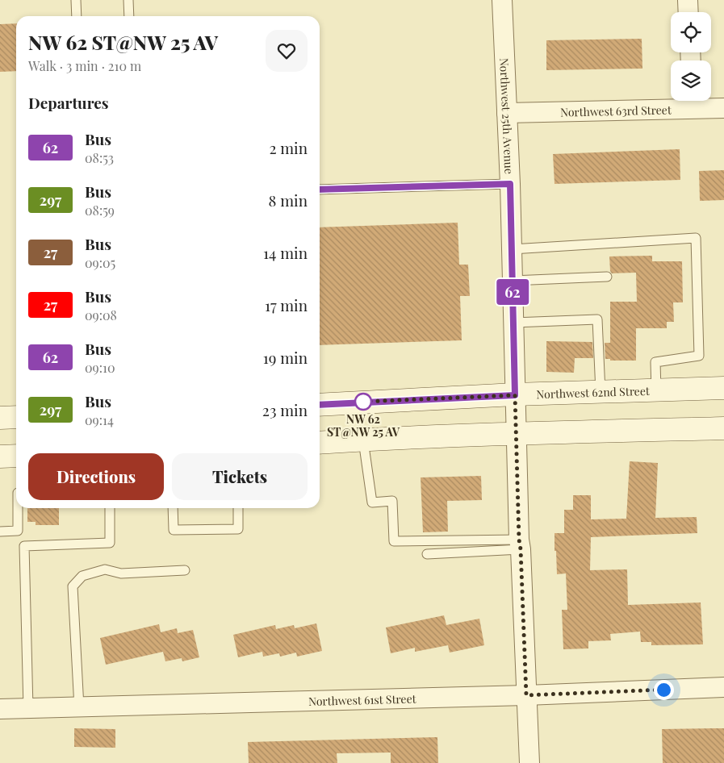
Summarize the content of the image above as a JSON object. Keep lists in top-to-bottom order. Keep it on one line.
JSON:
{"streets":{"main road":["Northwest 62nd Street"],"street":["Northwest 63rd Street","Northwest 25th Avenue","Northwest 61st Street"]},"crossings":[["Northwest 63rd Street","Northwest 25th Avenue"],["Northwest 25th Avenue","Northwest 62nd Street"],["Northwest 25th Avenue","Northwest 61st Street"]],"places":["NW 62 ST@NW 25 AV"],"lines":["bus line 62"],"page":{"on_map":"62","heading":[["NW 62 ST@NW 25 AV","Walk · 3 min · 210 m"],"Departures"],"list":[{"mark":"62","name":"Bus","note":"08:53","value":"2 min"},{"mark":"297","name":"Bus","note":"08:59","value":"8 min"},{"mark":"27","name":"Bus","note":"09:05","value":"14 min"},{"mark":"27","name":"Bus","note":"09:08","value":"17 min"},{"mark":"62","name":"Bus","note":"09:10","value":"19 min"},{"mark":"297","name":"Bus","note":"09:14","value":"23 min"}],"buttons":["Directions","Tickets"]}}
